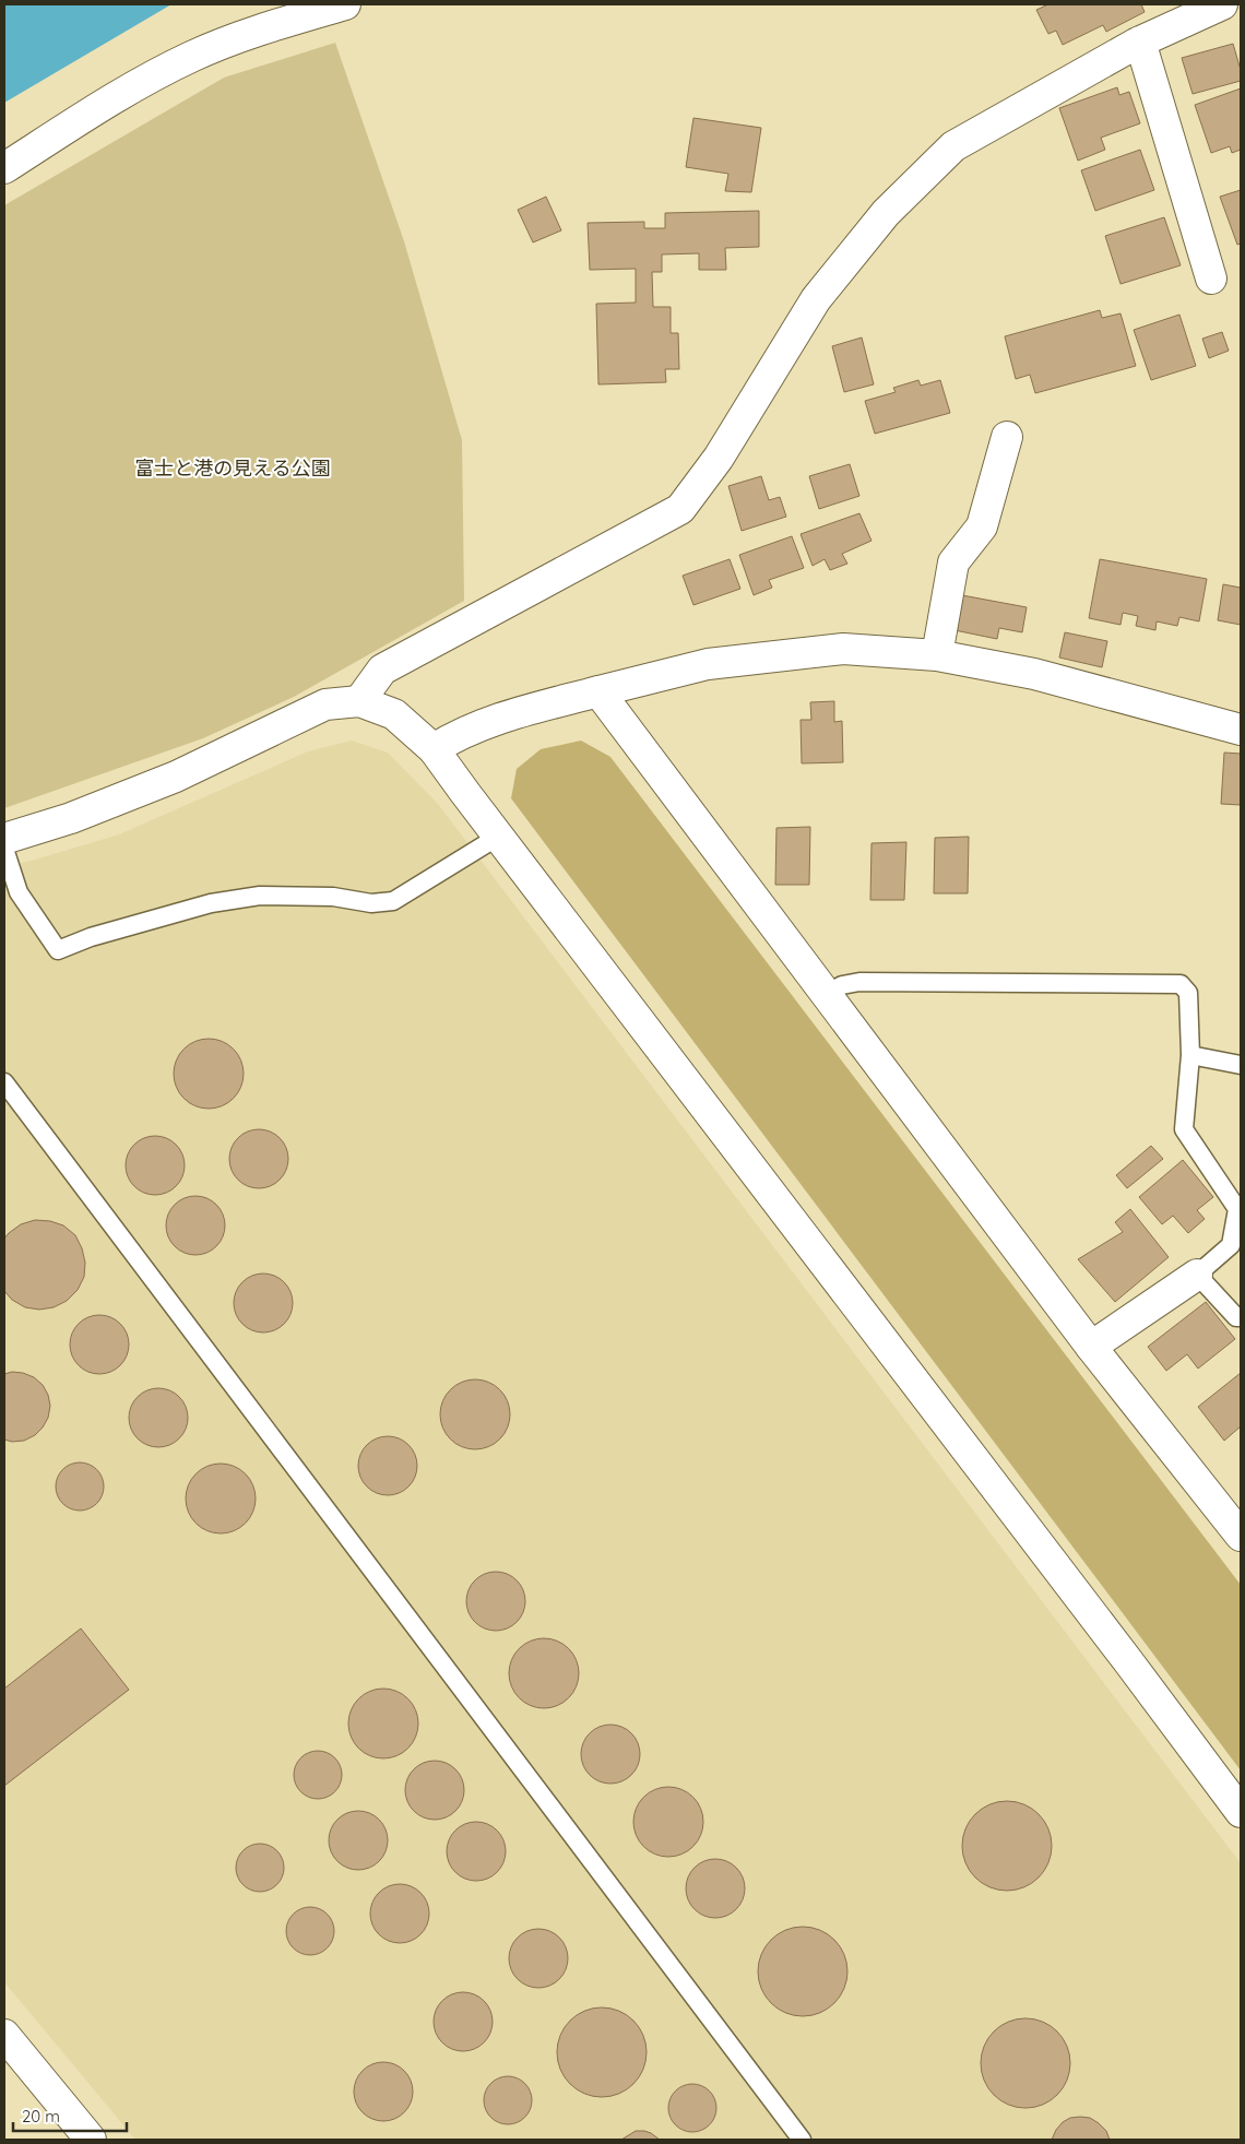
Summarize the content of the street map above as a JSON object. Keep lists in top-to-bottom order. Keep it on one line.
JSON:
{"parks":["富士と港の見える公園"],"scale_bar":"20 m"}
